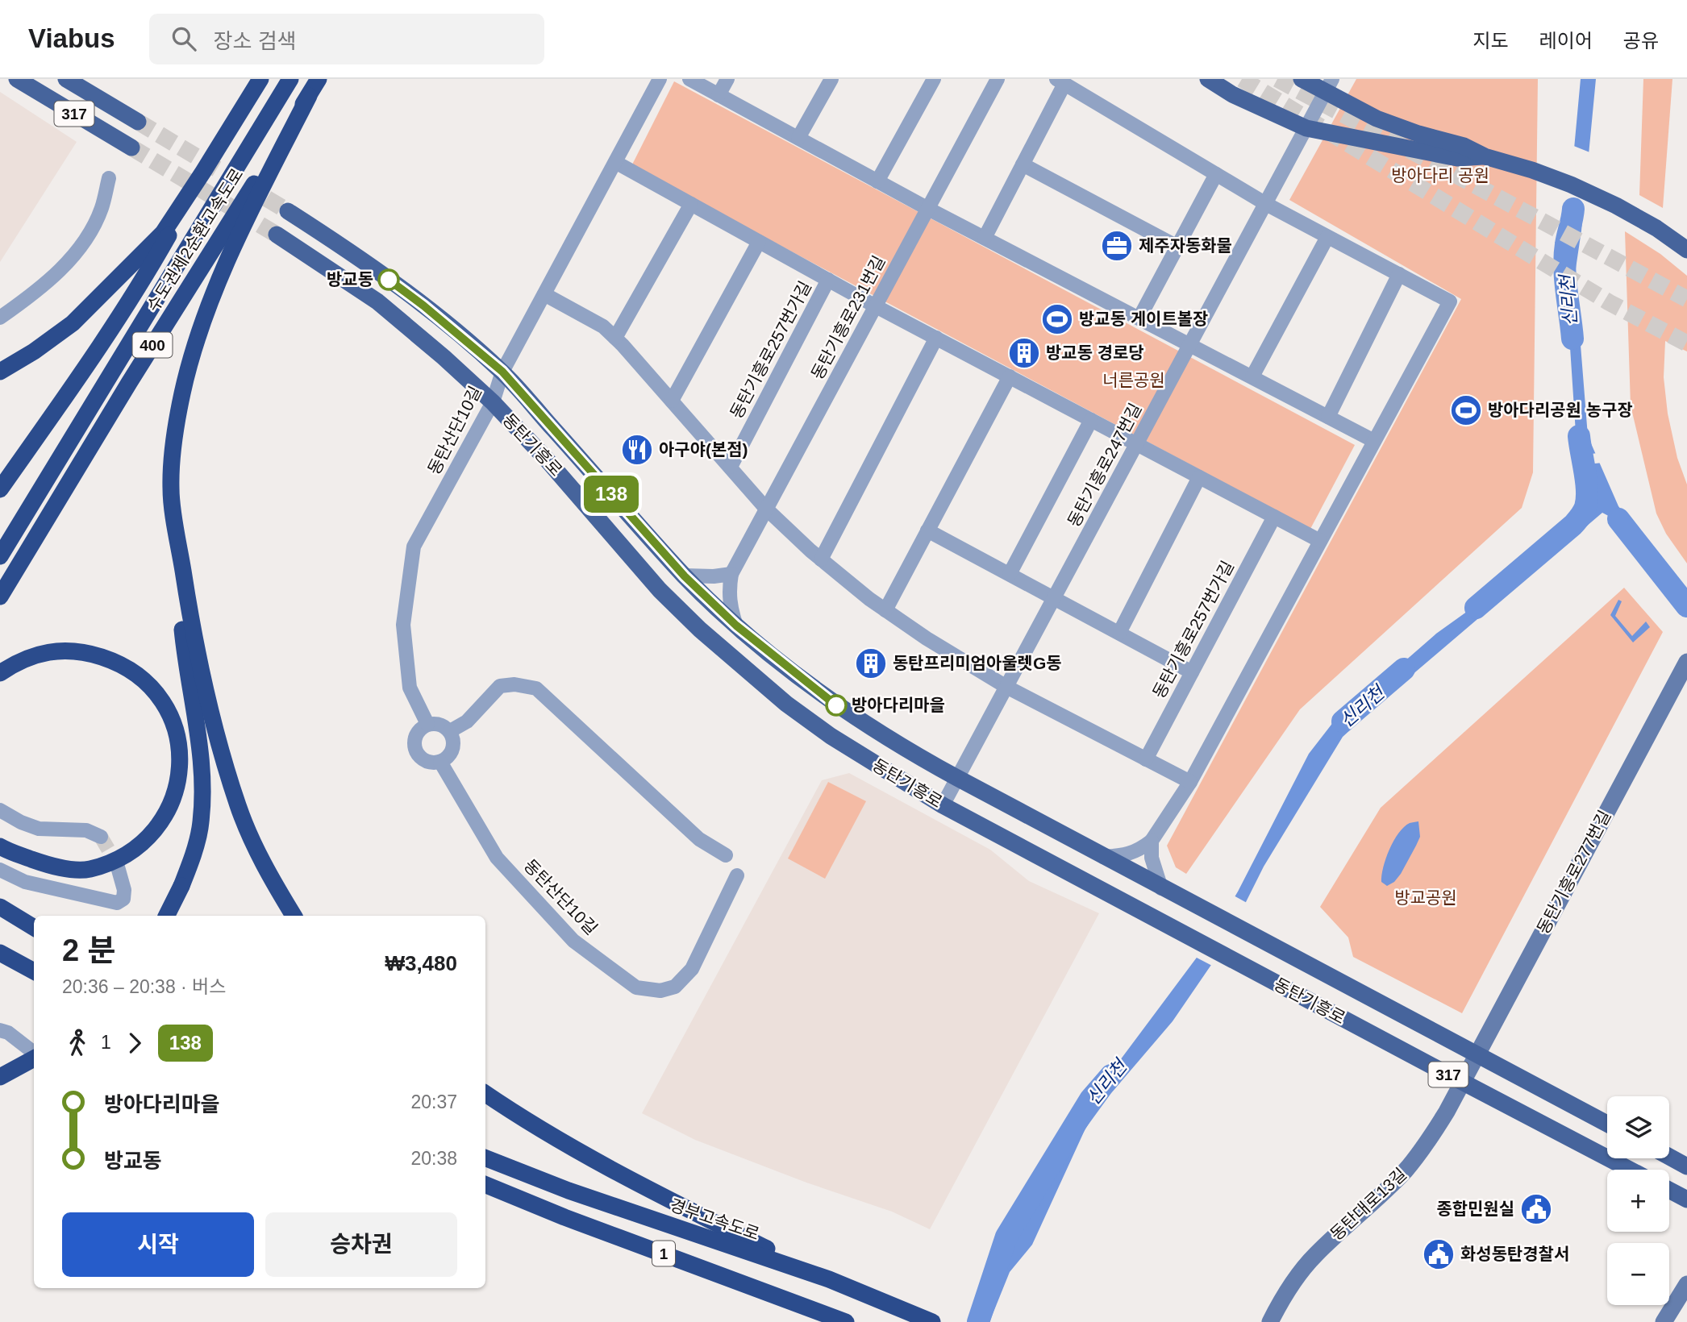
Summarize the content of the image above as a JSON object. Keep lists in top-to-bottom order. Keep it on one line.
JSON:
{"streets":{"highway":["수도권제2순환고속도로","400","경부고속도로","1"],"main road":["317","동탄기흥로"],"street":["동탄기흥로231번길","동탄기흥로257번가길","동탄산단10길","동탄기흥로247번길","동탄기흥로277번길","동탄대로13길"]},"crossings":[["동탄산단10길","동탄기흥로"],["동탄기흥로","동탄기흥로247번길"],["동탄기흥로","동탄기흥로277번길"],["동탄기흥로","동탄대로13길"],["동탄기흥로277번길","동탄대로13길"]],"water":["신리천"],"parks":["방아다리 공원","너른공원","방교공원"],"places":{"office":["제주자동화물"],"other":["방교동","방아다리마을"],"sports":["방교동 게이트볼장","방아다리공원 농구장"],"building":["방교동 경로당","동탄프리미엄아울렛G동"],"restaurant":["아구야(본점)"],"public building":["종합민원실","화성동탄경찰서"]},"lines":["bus line 138"],"page":{"header":"Viabus","search":"장소 검색","nav":["지도","레이어","공유"],"on_map":"138","heading":["2 분","20:36 – 20:38 · 버스","₩3,480"],"legs":["1","138"],"list":[{"name":"방아다리마을","value":"20:37"},{"name":"방교동","value":"20:38"}],"map_buttons":["+","−"],"buttons":["시작","승차권"]}}
